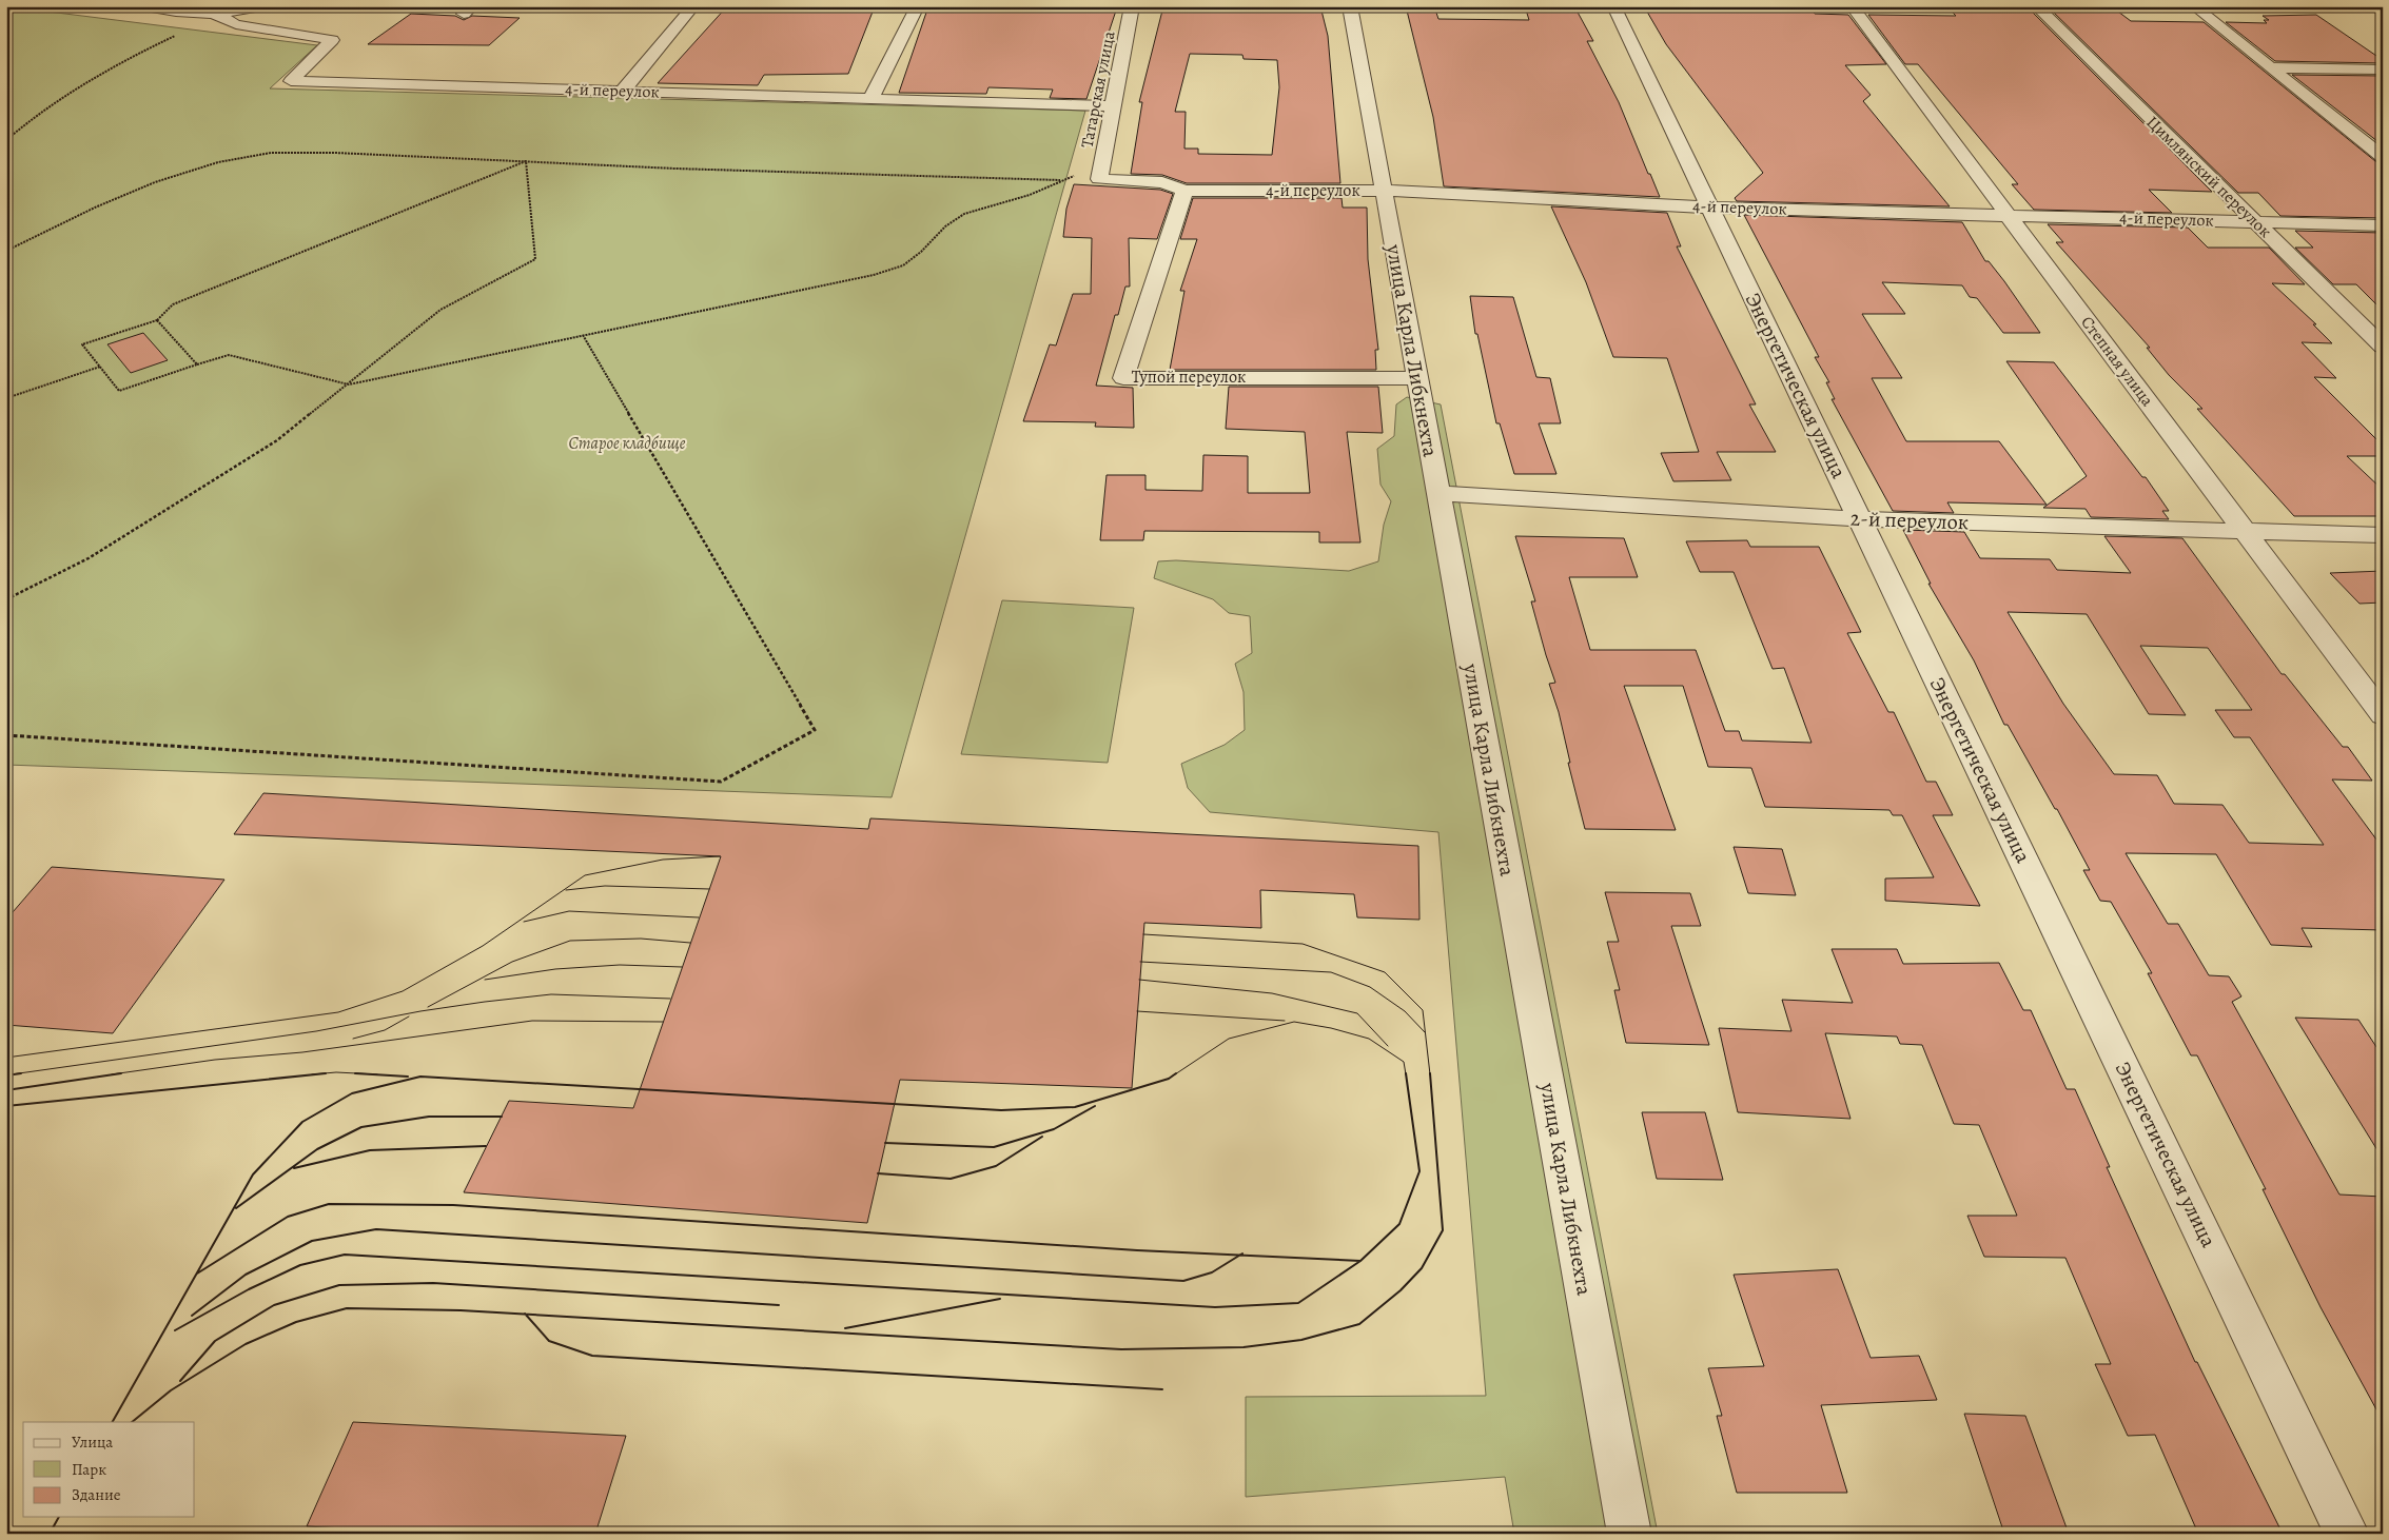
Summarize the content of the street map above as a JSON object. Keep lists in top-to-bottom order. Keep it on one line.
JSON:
{"streets":{"street":["Татарская улица","4-й переулок","Цимлянский переулок","улица Карла Либкнехта","Степная улица","Тупой переулок","Энергетическая улица","2-й переулок"]},"crossings":[["Татарская улица","4-й переулок"],["4-й переулок","Цимлянский переулок"],["4-й переулок","улица Карла Либкнехта"],["4-й переулок","Степная улица"],["4-й переулок","Тупой переулок"],["4-й переулок","Энергетическая улица"],["улица Карла Либкнехта","Тупой переулок"],["улица Карла Либкнехта","2-й переулок"],["Степная улица","2-й переулок"],["Энергетическая улица","2-й переулок"]],"parks":["Старое кладбище"],"legend":["Улица","Парк","Здание"]}
